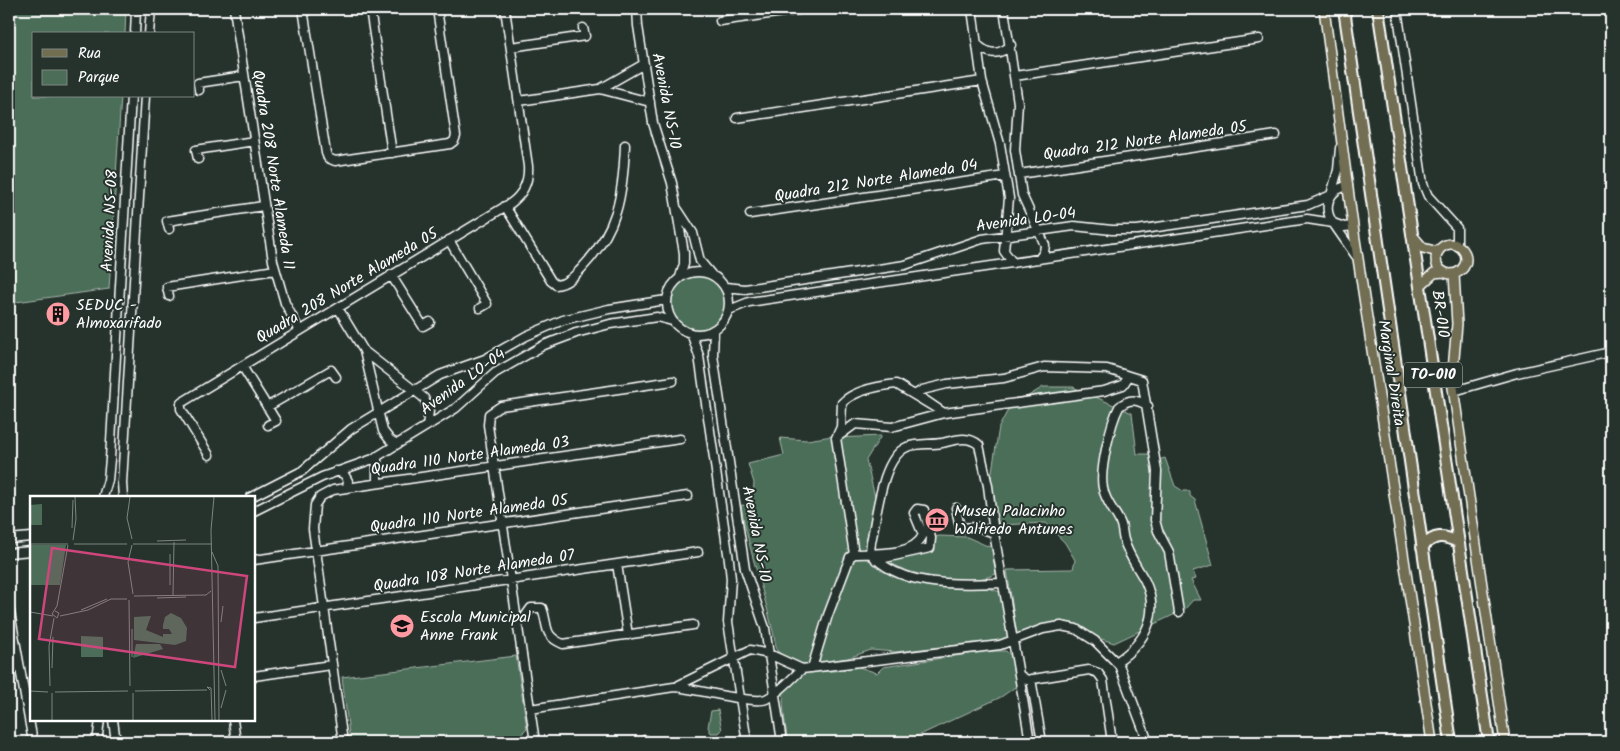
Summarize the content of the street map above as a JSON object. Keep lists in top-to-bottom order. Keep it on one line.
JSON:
{"streets":{"highway":["BR-010","TO-010"],"main road":["Marginal Direita"],"street":["Avenida NS-10","Quadra 212 Norte Alameda 05","Quadra 208 Norte Alameda 11","Quadra 212 Norte Alameda 04","Avenida LO-04","Avenida NS-08","Quadra 208 Norte Alameda 05","Quadra 110 Norte Alameda 03","Quadra 110 Norte Alameda 05","Quadra 108 Norte Alameda 07"]},"crossings":[["Avenida NS-10","Avenida LO-04"],["Quadra 208 Norte Alameda 11","Quadra 208 Norte Alameda 05"],["Avenida LO-04","Marginal Direita"],["Quadra 110 Norte Alameda 03","Quadra 110 Norte Alameda 05"],["Quadra 110 Norte Alameda 03","Quadra 108 Norte Alameda 07"]],"places":{"building":["SEDUC - Almoxarifado"],"museum":["Museu Palacinho Walfredo Antunes"],"school or university":["Escola Municipal Anne Frank"]},"legend":["Rua","Parque"]}
